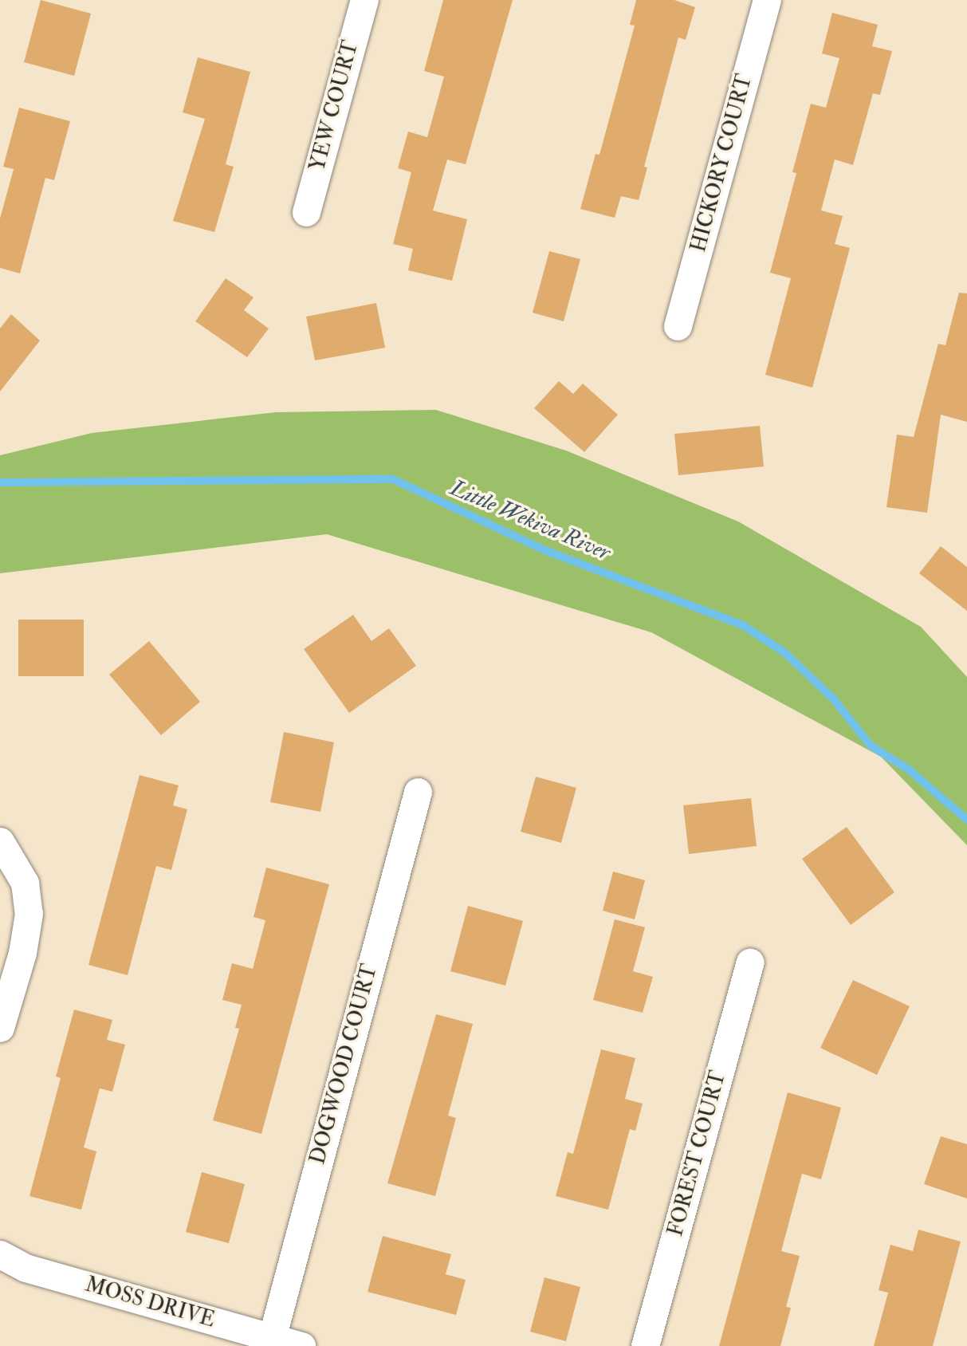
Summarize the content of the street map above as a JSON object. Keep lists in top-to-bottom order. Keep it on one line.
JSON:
{"streets":{"street":["YEW COURT","HICKORY COURT","DOGWOOD COURT","FOREST COURT","MOSS DRIVE"]},"crossings":[["DOGWOOD COURT","MOSS DRIVE"]],"water":["Little Wekiva River"]}
